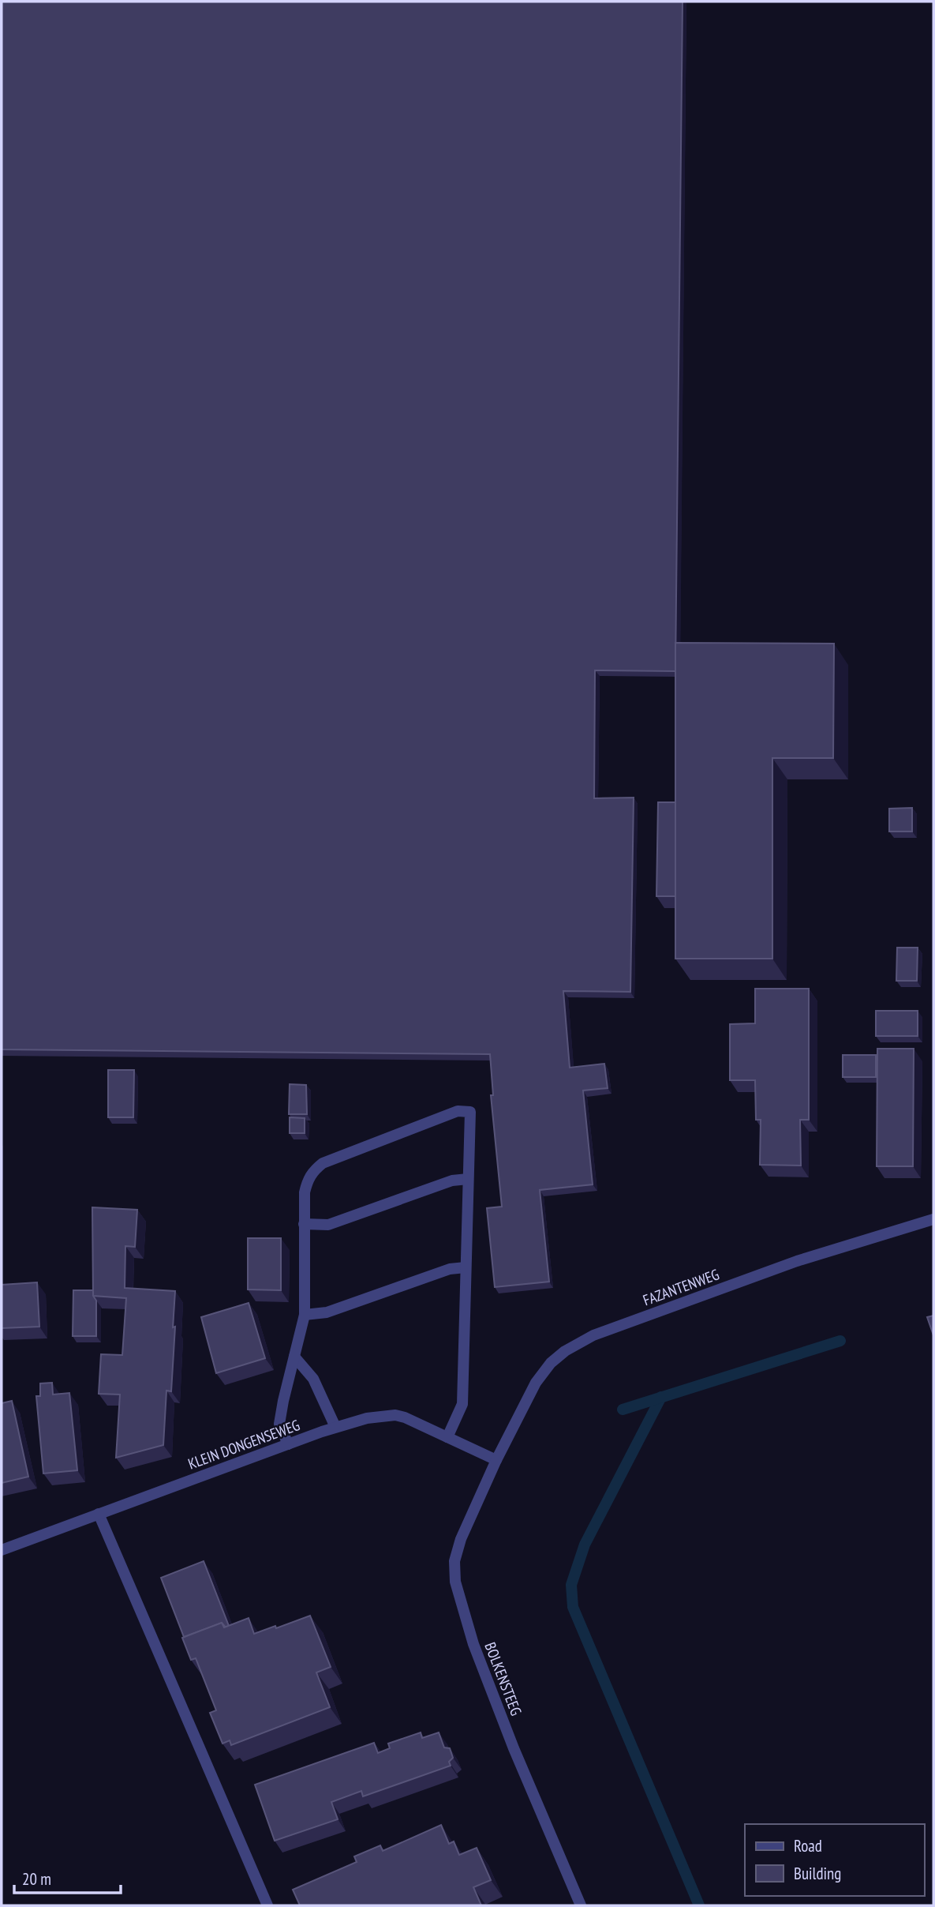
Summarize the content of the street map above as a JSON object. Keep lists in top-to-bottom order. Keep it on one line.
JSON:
{"streets":{"street":["FAZANTENWEG","KLEIN DONGENSEWEG","BOLKENSTEEG"]},"crossings":[["FAZANTENWEG","KLEIN DONGENSEWEG"],["FAZANTENWEG","BOLKENSTEEG"],["KLEIN DONGENSEWEG","BOLKENSTEEG"]],"legend":["Road","Building"],"scale_bar":"20 m"}
